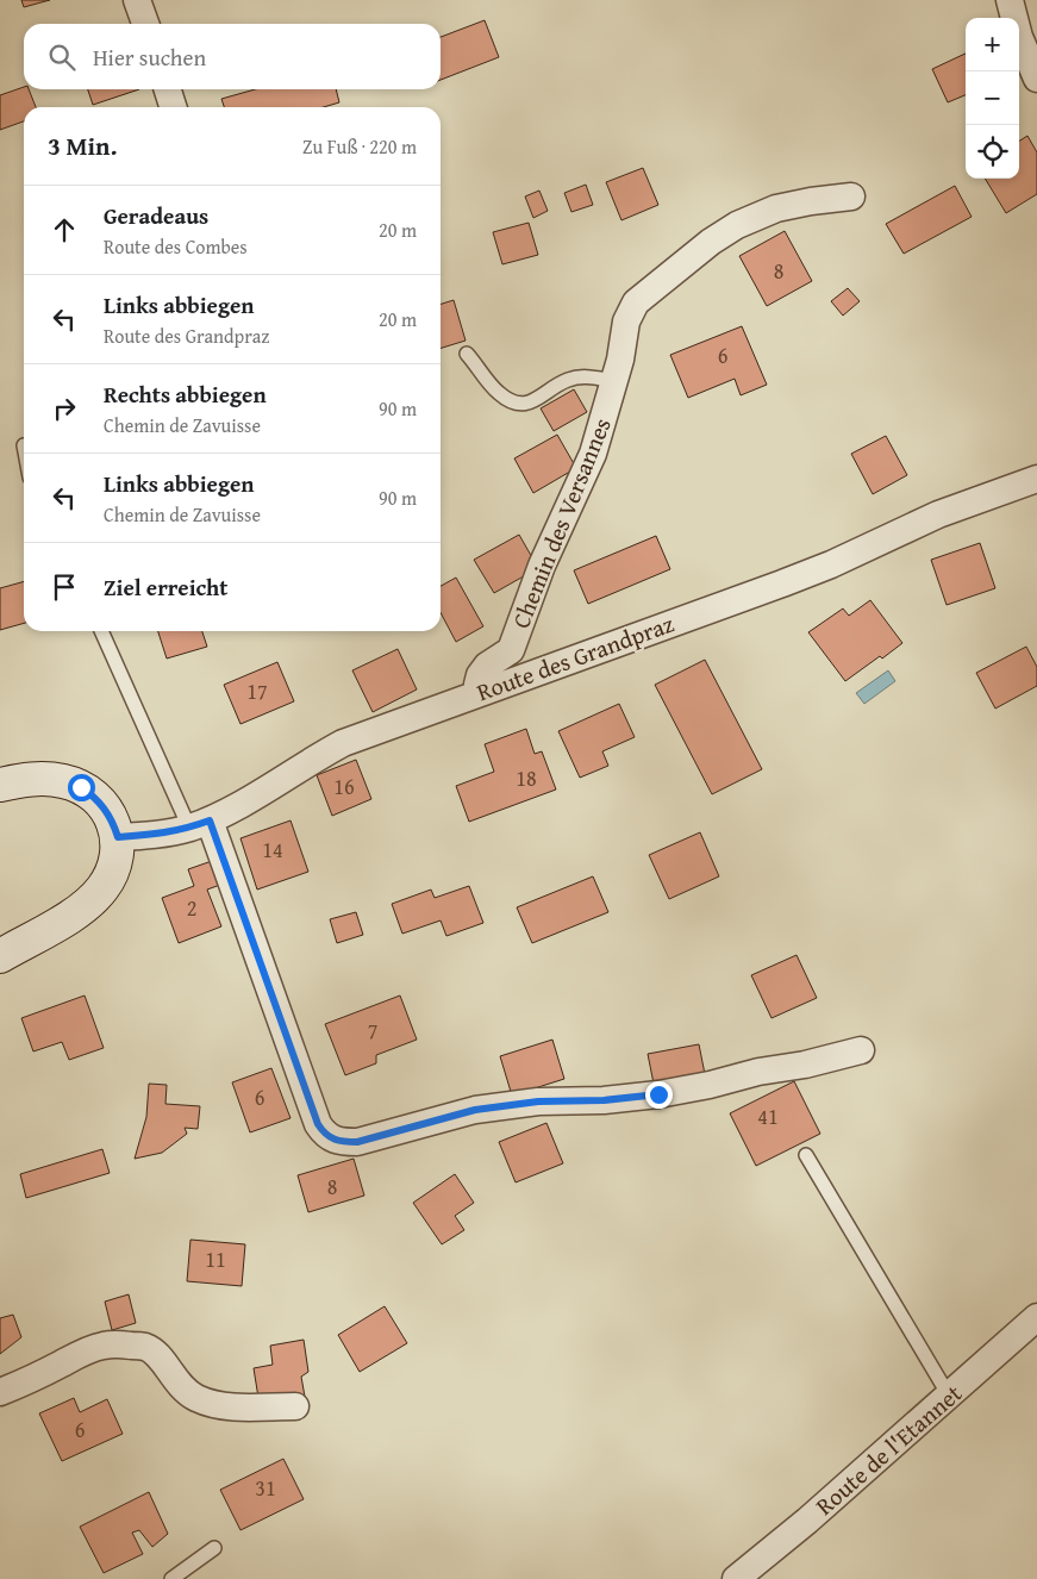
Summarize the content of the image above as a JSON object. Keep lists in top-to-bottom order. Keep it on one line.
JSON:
{"streets":{"street":["Chemin des Versannes","Route des Grandpraz","Route de l'Etannet"]},"crossings":[["Chemin des Versannes","Route des Grandpraz"]],"house_numbers":["8","6","17","18","16","14","2","7","6","41","8","11","6","31"],"page":{"map_buttons":["+","−"],"search":"Hier suchen","heading":["3 Min.","Zu Fuß · 220 m"],"list":[["Geradeaus","Route des Combes","20 m"],["Links abbiegen","Route des Grandpraz","20 m"],["Rechts abbiegen","Chemin de Zavuisse","90 m"],["Links abbiegen","Chemin de Zavuisse","90 m"],"Ziel erreicht"]}}
